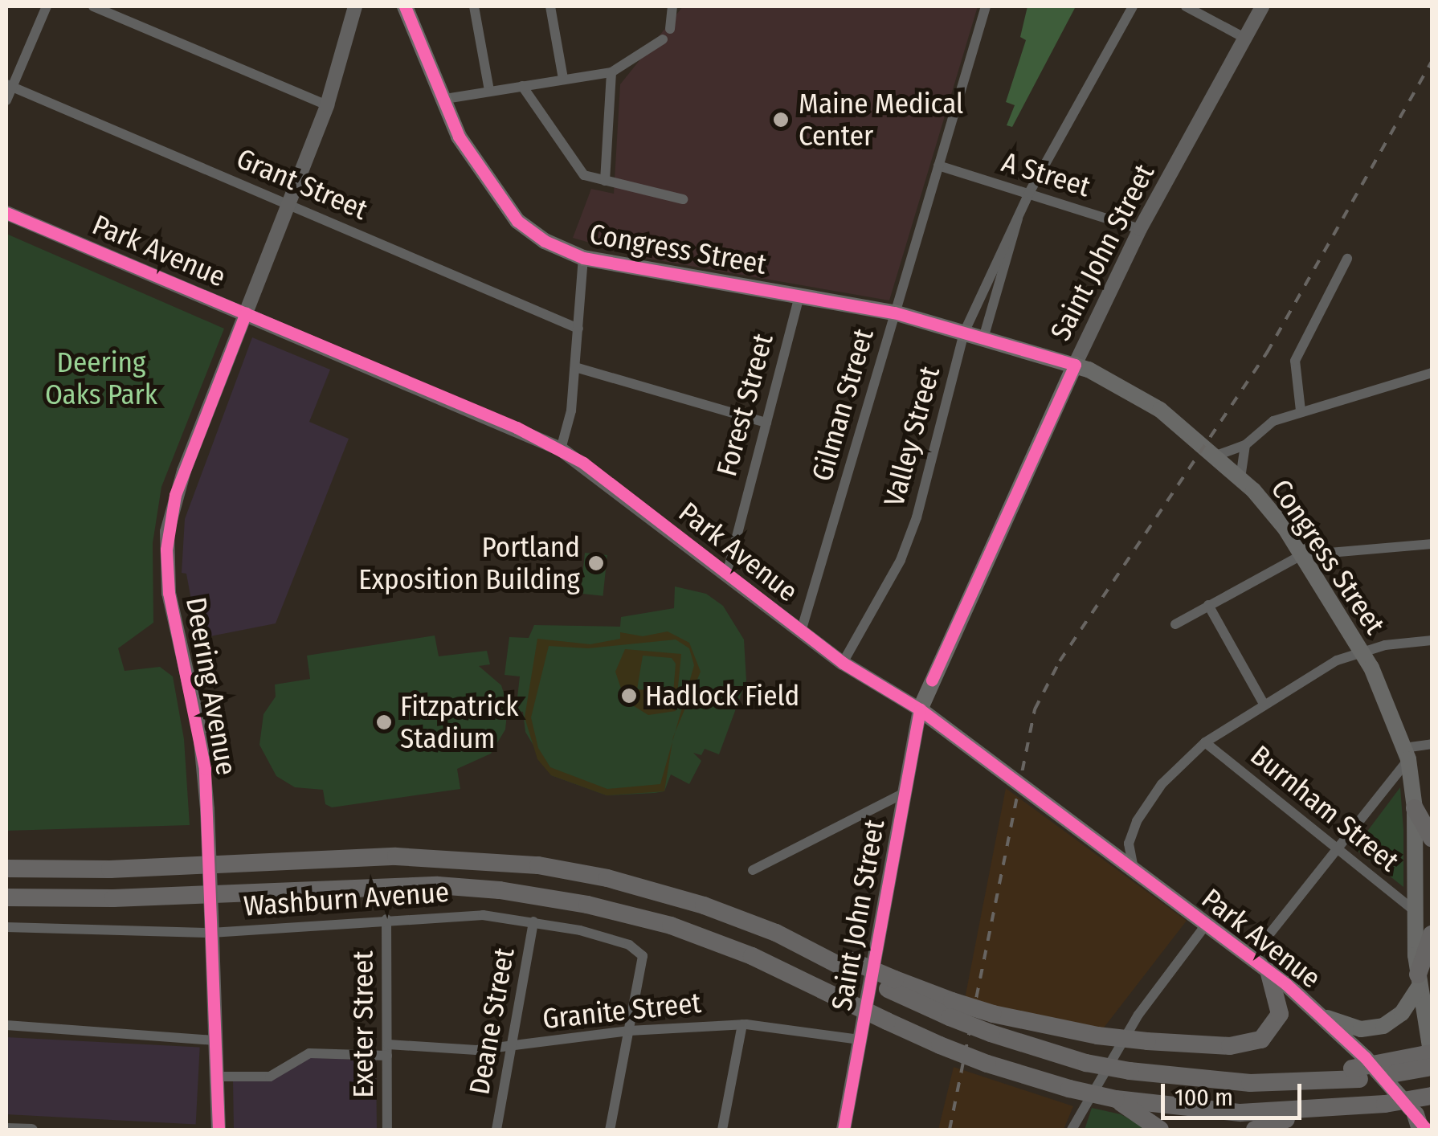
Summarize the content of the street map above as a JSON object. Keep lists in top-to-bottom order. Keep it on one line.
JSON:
{"streets":{"main road":["Congress Street","Park Avenue","Saint John Street","Deering Avenue"],"street":["A Street","Grant Street","Forest Street","Gilman Street","Valley Street","Burnham Street","Washburn Avenue","Granite Street","Deane Street","Exeter Street"]},"crossings":[["A Street","Saint John Street"],["A Street","Gilman Street"],["A Street","Valley Street"],["Grant Street","Deering Avenue"],["Congress Street","Saint John Street"],["Congress Street","Forest Street"],["Congress Street","Gilman Street"],["Congress Street","Valley Street"],["Congress Street","Burnham Street"],["Park Avenue","Saint John Street"],["Park Avenue","Forest Street"],["Park Avenue","Gilman Street"],["Park Avenue","Valley Street"],["Park Avenue","Deering Avenue"],["Saint John Street","Granite Street"],["Deering Avenue","Washburn Avenue"],["Deering Avenue","Granite Street"],["Washburn Avenue","Granite Street"],["Washburn Avenue","Deane Street"],["Washburn Avenue","Exeter Street"],["Granite Street","Deane Street"],["Granite Street","Exeter Street"]],"parks":["Deering Oaks Park"],"places":["Maine Medical Center","Portland Exposition Building","Hadlock Field","Fitzpatrick Stadium"],"scale_bar":"100 m"}
